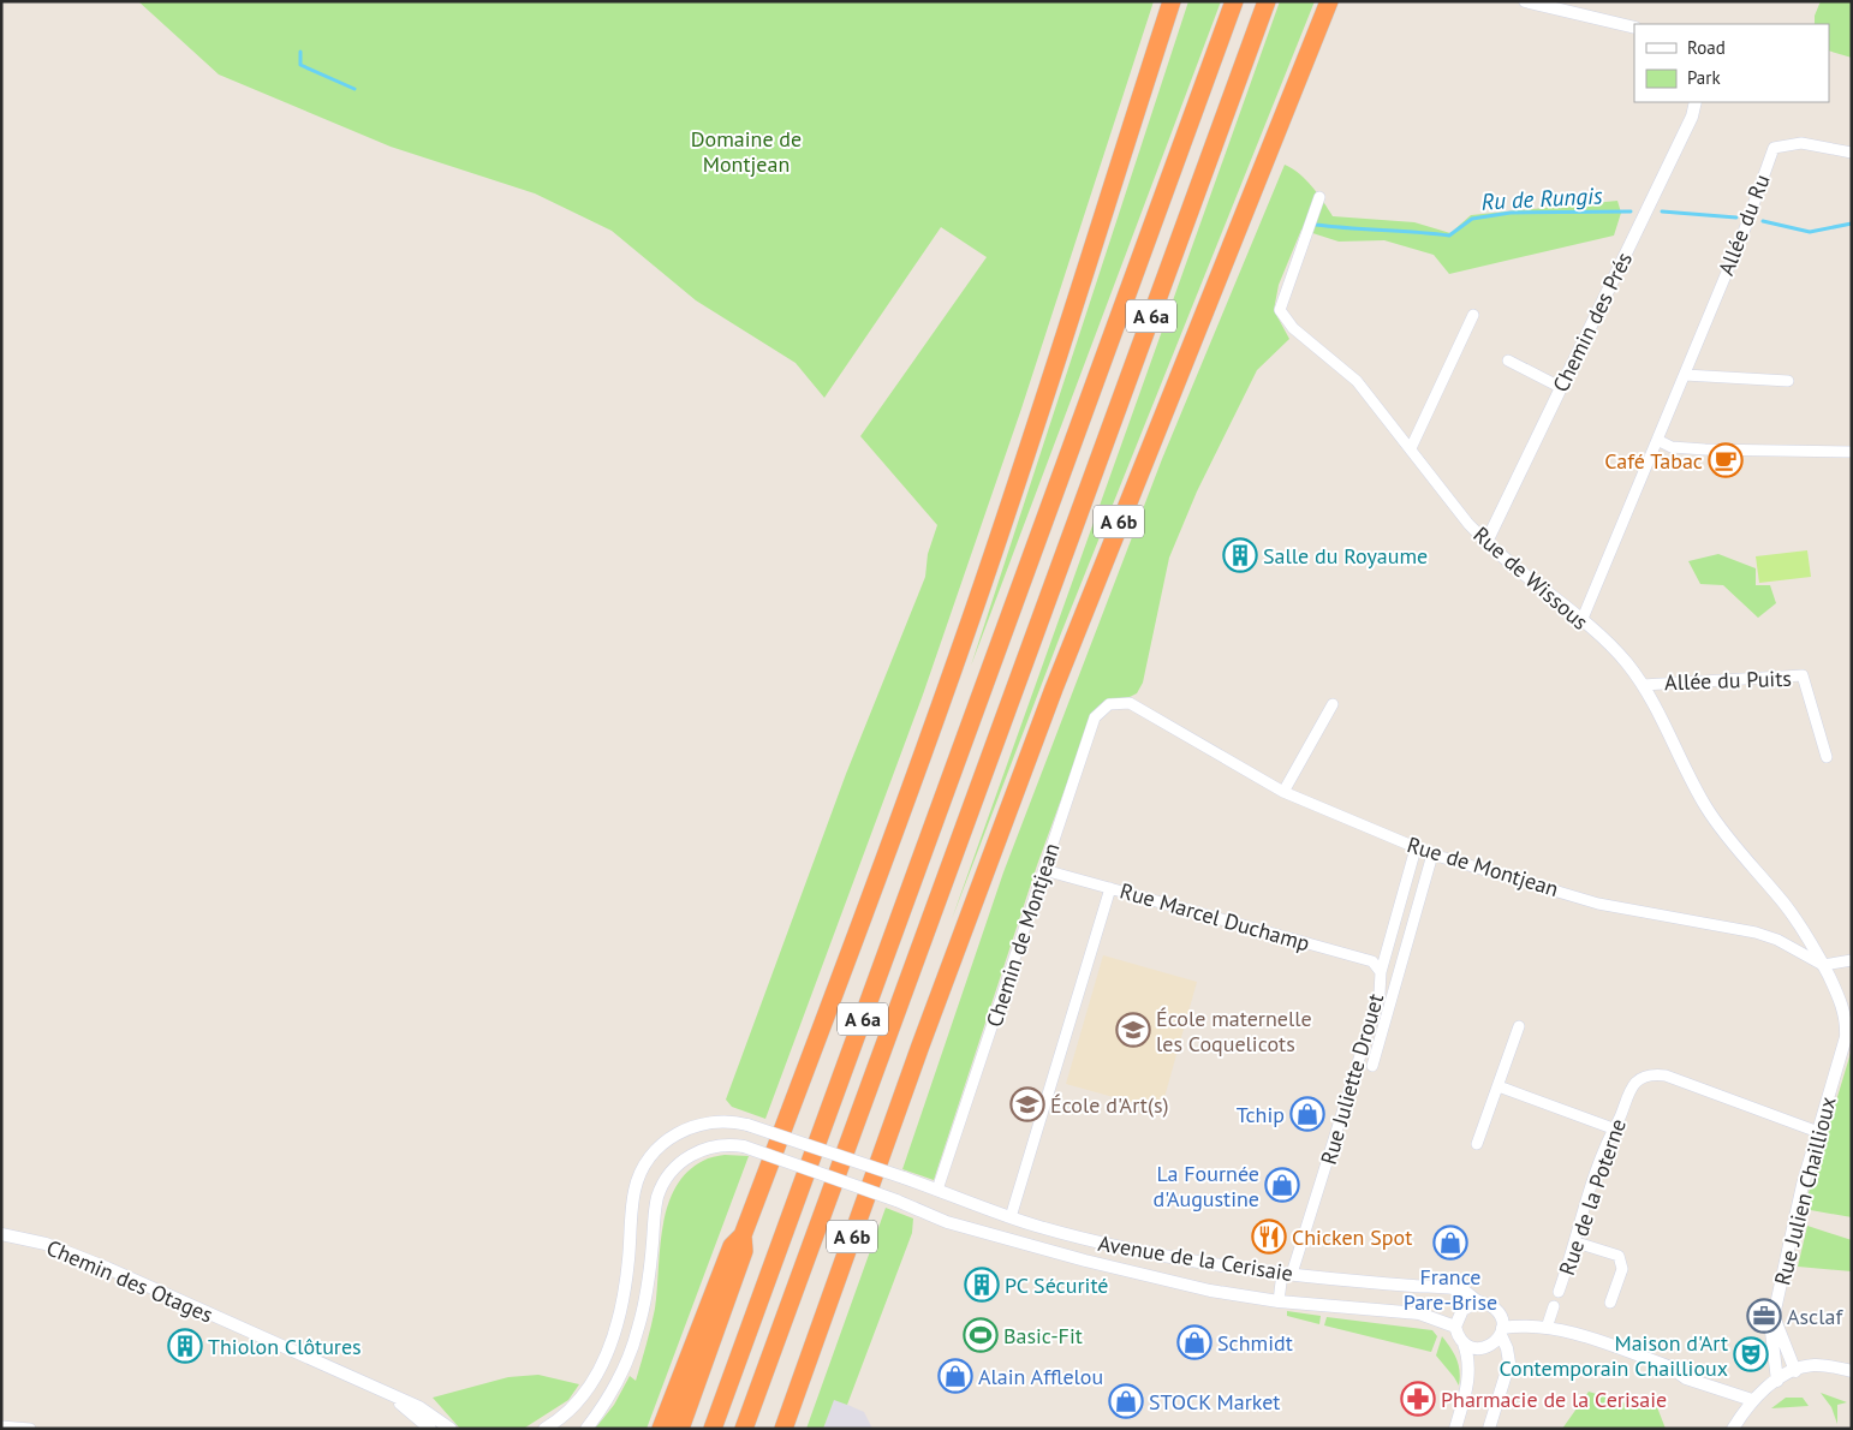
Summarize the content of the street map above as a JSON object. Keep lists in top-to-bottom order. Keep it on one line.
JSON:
{"streets":{"highway":["A 6a","A 6b"],"street":["Allée du Ru","Chemin des Prés","Rue de Wissous","Allée du Puits","Rue de Montjean","Rue Marcel Duchamp","Chemin de Montjean","Rue Juliette Drouet","Rue Julien Chaillioux","Rue de la Poterne","Avenue de la Cerisaie","Chemin des Otages"]},"crossings":[["Allée du Ru","Rue de Wissous"],["Chemin des Prés","Rue de Wissous"],["Rue de Wissous","Allée du Puits"],["Rue de Wissous","Rue de Montjean"],["Rue de Wissous","Rue Julien Chaillioux"],["Rue de Montjean","Chemin de Montjean"],["Rue de Montjean","Rue Juliette Drouet"],["Rue de Montjean","Rue Julien Chaillioux"],["Rue Marcel Duchamp","Chemin de Montjean"],["Rue Marcel Duchamp","Rue Juliette Drouet"],["Chemin de Montjean","Avenue de la Cerisaie"],["Rue Juliette Drouet","Avenue de la Cerisaie"],["Rue Julien Chaillioux","Rue de la Poterne"]],"water":["Ru de Rungis"],"parks":["Domaine de Montjean"],"places":{"cafe":["Café Tabac"],"building":["Salle du Royaume","PC Sécurité","Thiolon Clôtures"],"school or university":["École maternelle les Coquelicots","École d'Art(s)"],"shop":["Tchip","La Fournée d'Augustine","France Pare-Brise","Schmidt","Alain Afflelou","STOCK Market"],"restaurant":["Chicken Spot"],"office":["Asclaf"],"sports":["Basic-Fit"],"theatre":["Maison d'Art Contemporain Chaillioux"],"pharmacy":["Pharmacie de la Cerisaie"]},"legend":["Road","Park"]}
